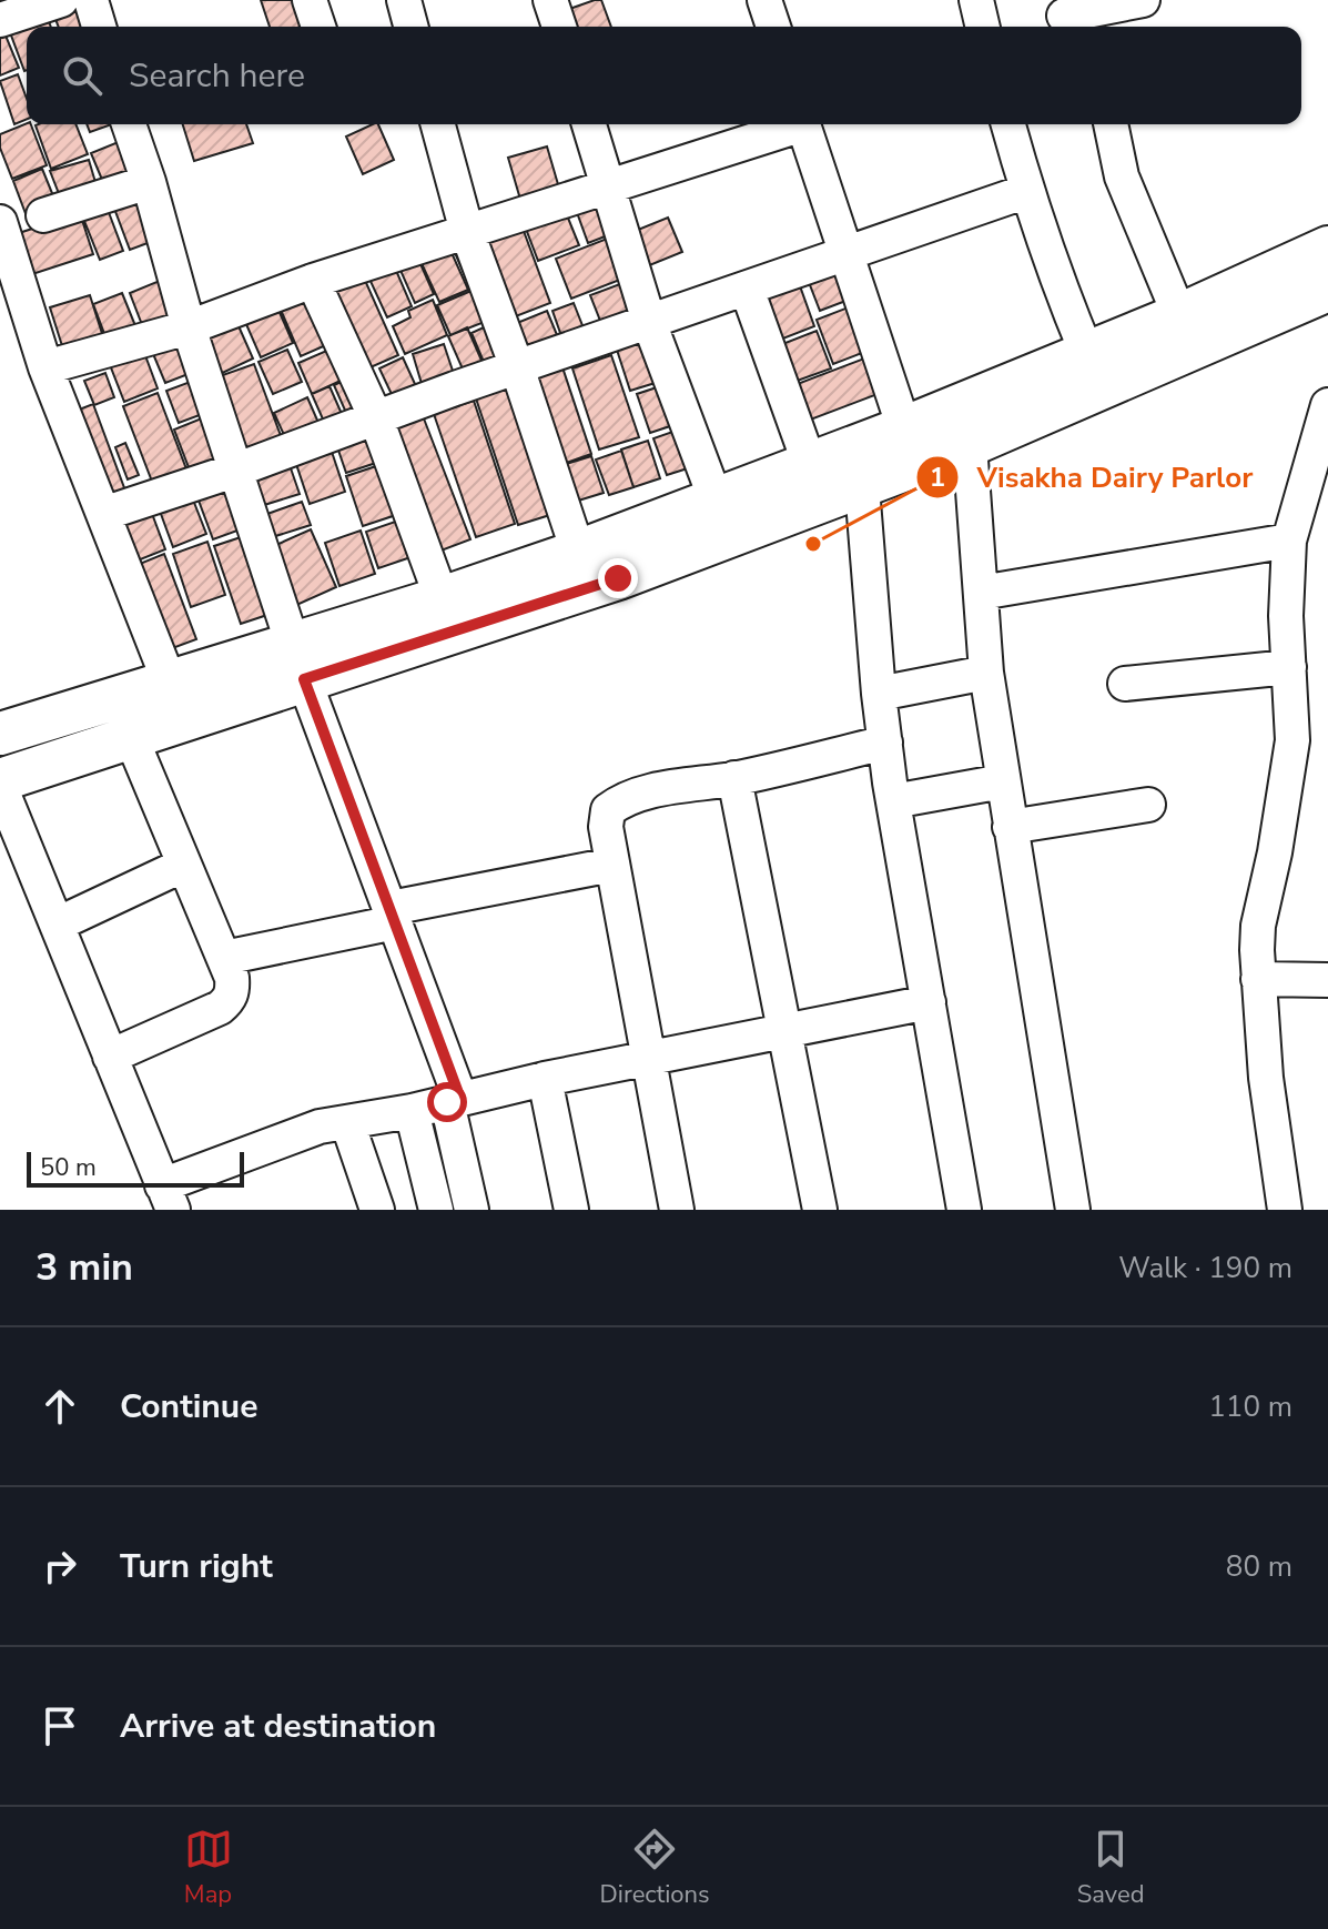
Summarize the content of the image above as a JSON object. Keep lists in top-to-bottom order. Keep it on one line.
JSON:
{"places":["Visakha Dairy Parlor"],"scale_bar":"50 m","page":{"search":"Search here","scale":"50 m","heading":["3 min","Walk · 190 m"],"list":[["Continue","110 m"],["Turn right","80 m"],"Arrive at destination"],"nav":["Map","Directions","Saved"]}}
